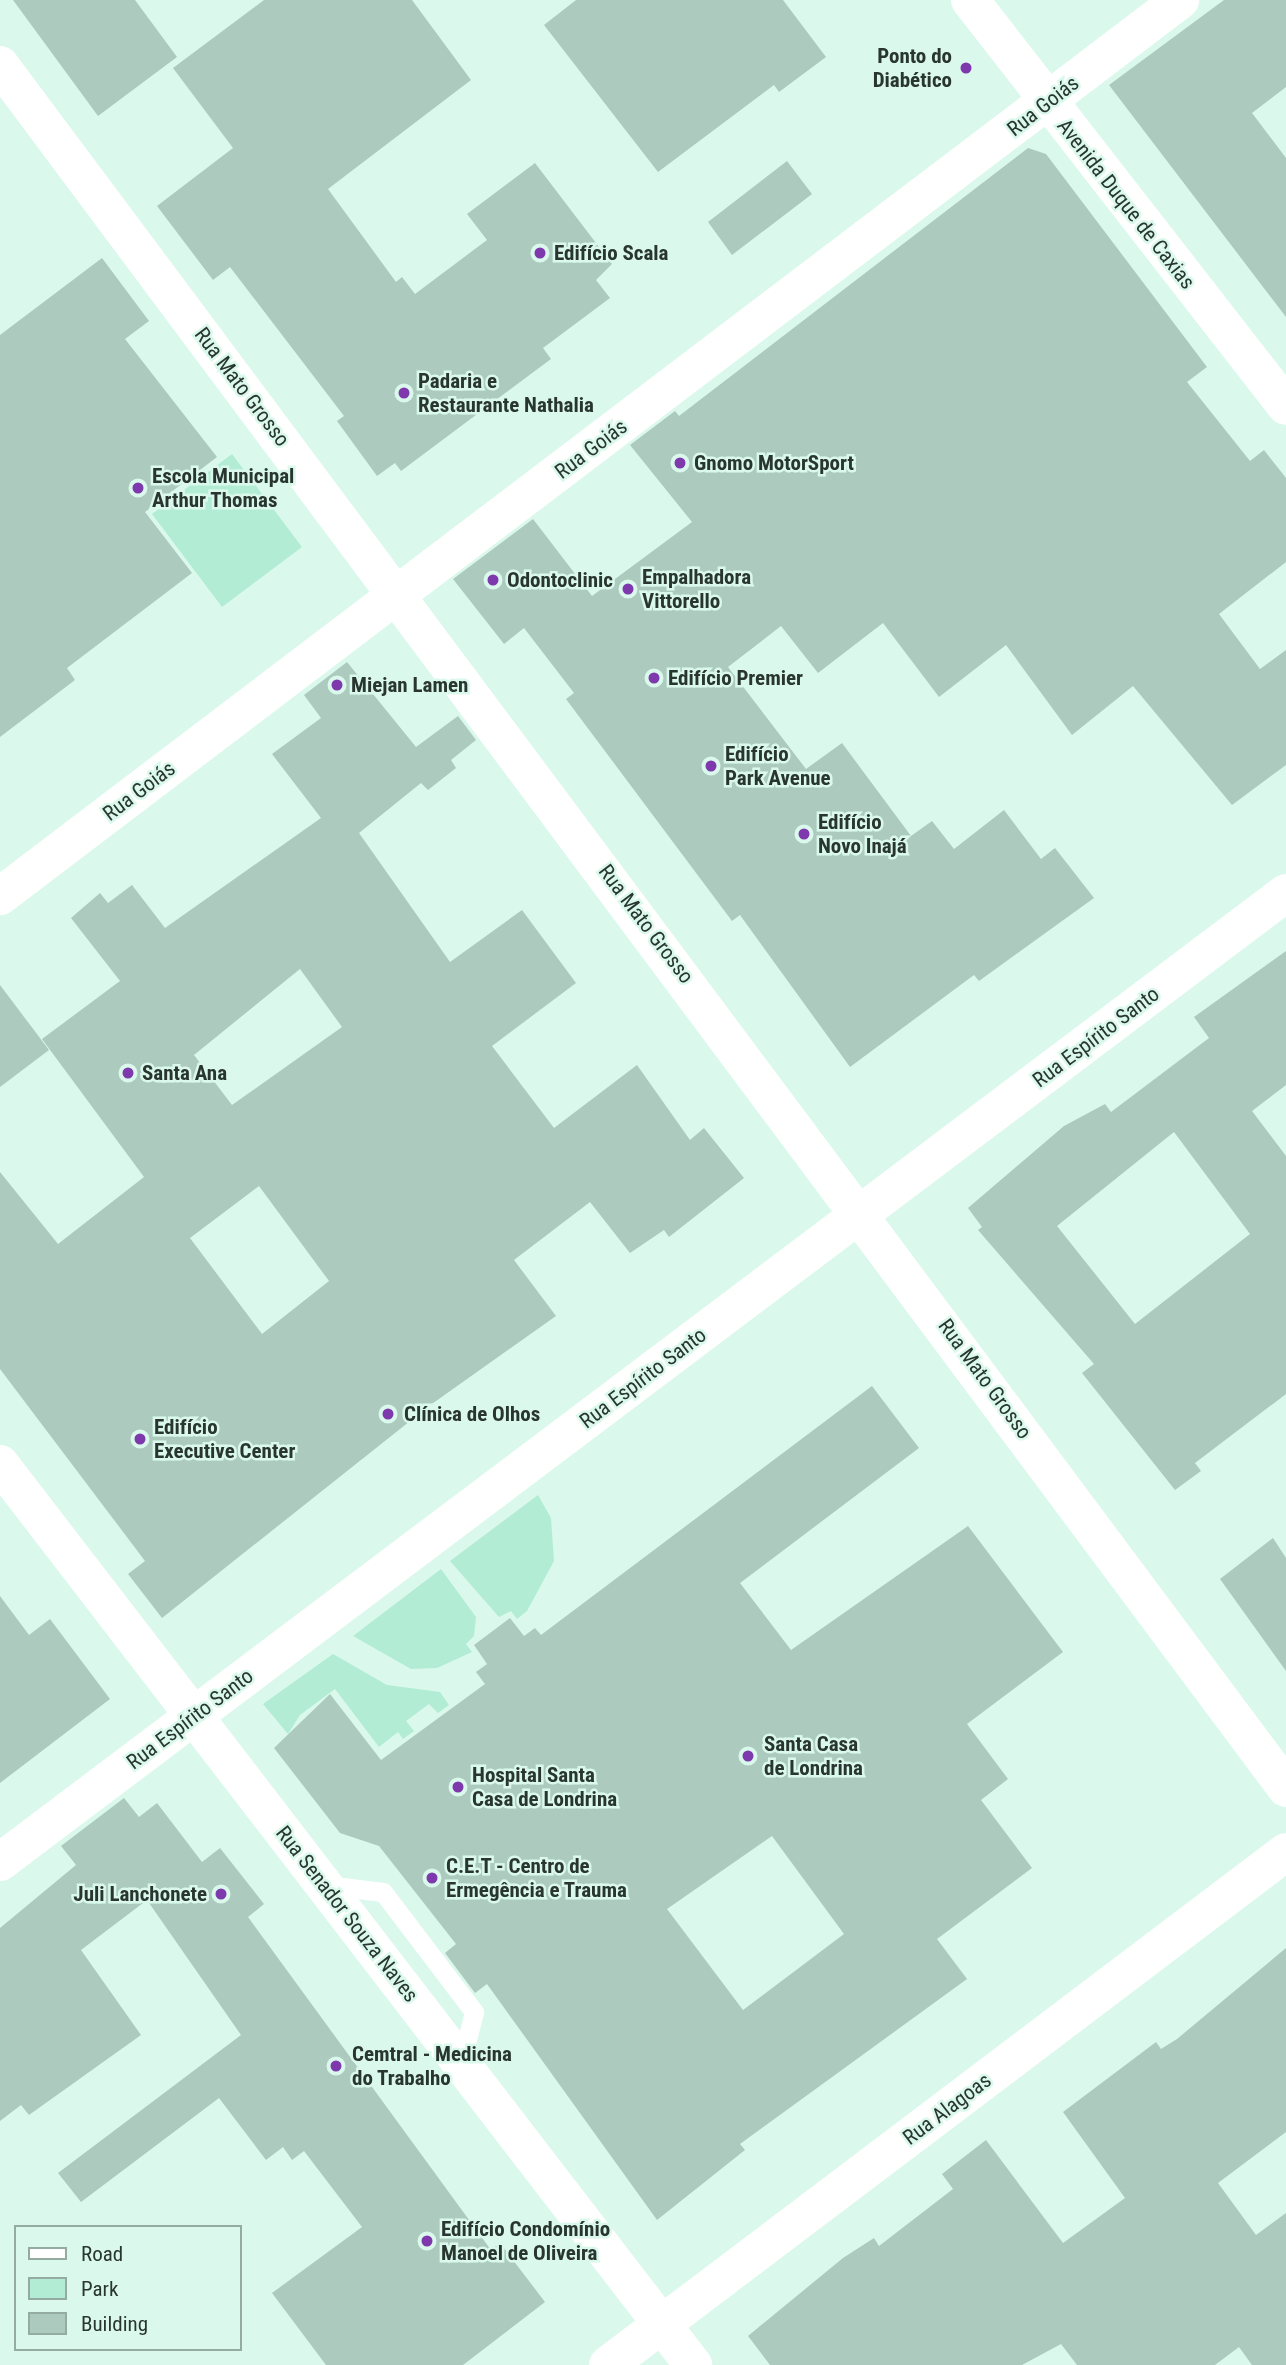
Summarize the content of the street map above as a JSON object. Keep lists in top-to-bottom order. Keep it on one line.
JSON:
{"streets":{"street":["Rua Goiás","Avenida Duque de Caxias","Rua Mato Grosso","Rua Espírito Santo","Rua Senador Souza Naves","Rua Alagoas"]},"crossings":[["Rua Goiás","Avenida Duque de Caxias"],["Rua Goiás","Rua Mato Grosso"],["Rua Mato Grosso","Rua Espírito Santo"],["Rua Espírito Santo","Rua Senador Souza Naves"],["Rua Senador Souza Naves","Rua Alagoas"]],"places":["Ponto do Diabético","Edifício Scala","Padaria e Restaurante Nathalia","Gnomo MotorSport","Escola Municipal Arthur Thomas","Odontoclinic","Empalhadora Vittorello","Edifício Premier","Miejan Lamen","Edifício Park Avenue","Edifício Novo Inajá","Santa Ana","Clínica de Olhos","Edifício Executive Center","Santa Casa de Londrina","Hospital Santa Casa de Londrina","C.E.T - Centro de Ermegência e Trauma","Juli Lanchonete","Cemtral - Medicina do Trabalho","Edifício Condomínio Manoel de Oliveira"],"legend":["Road","Park","Building"]}
